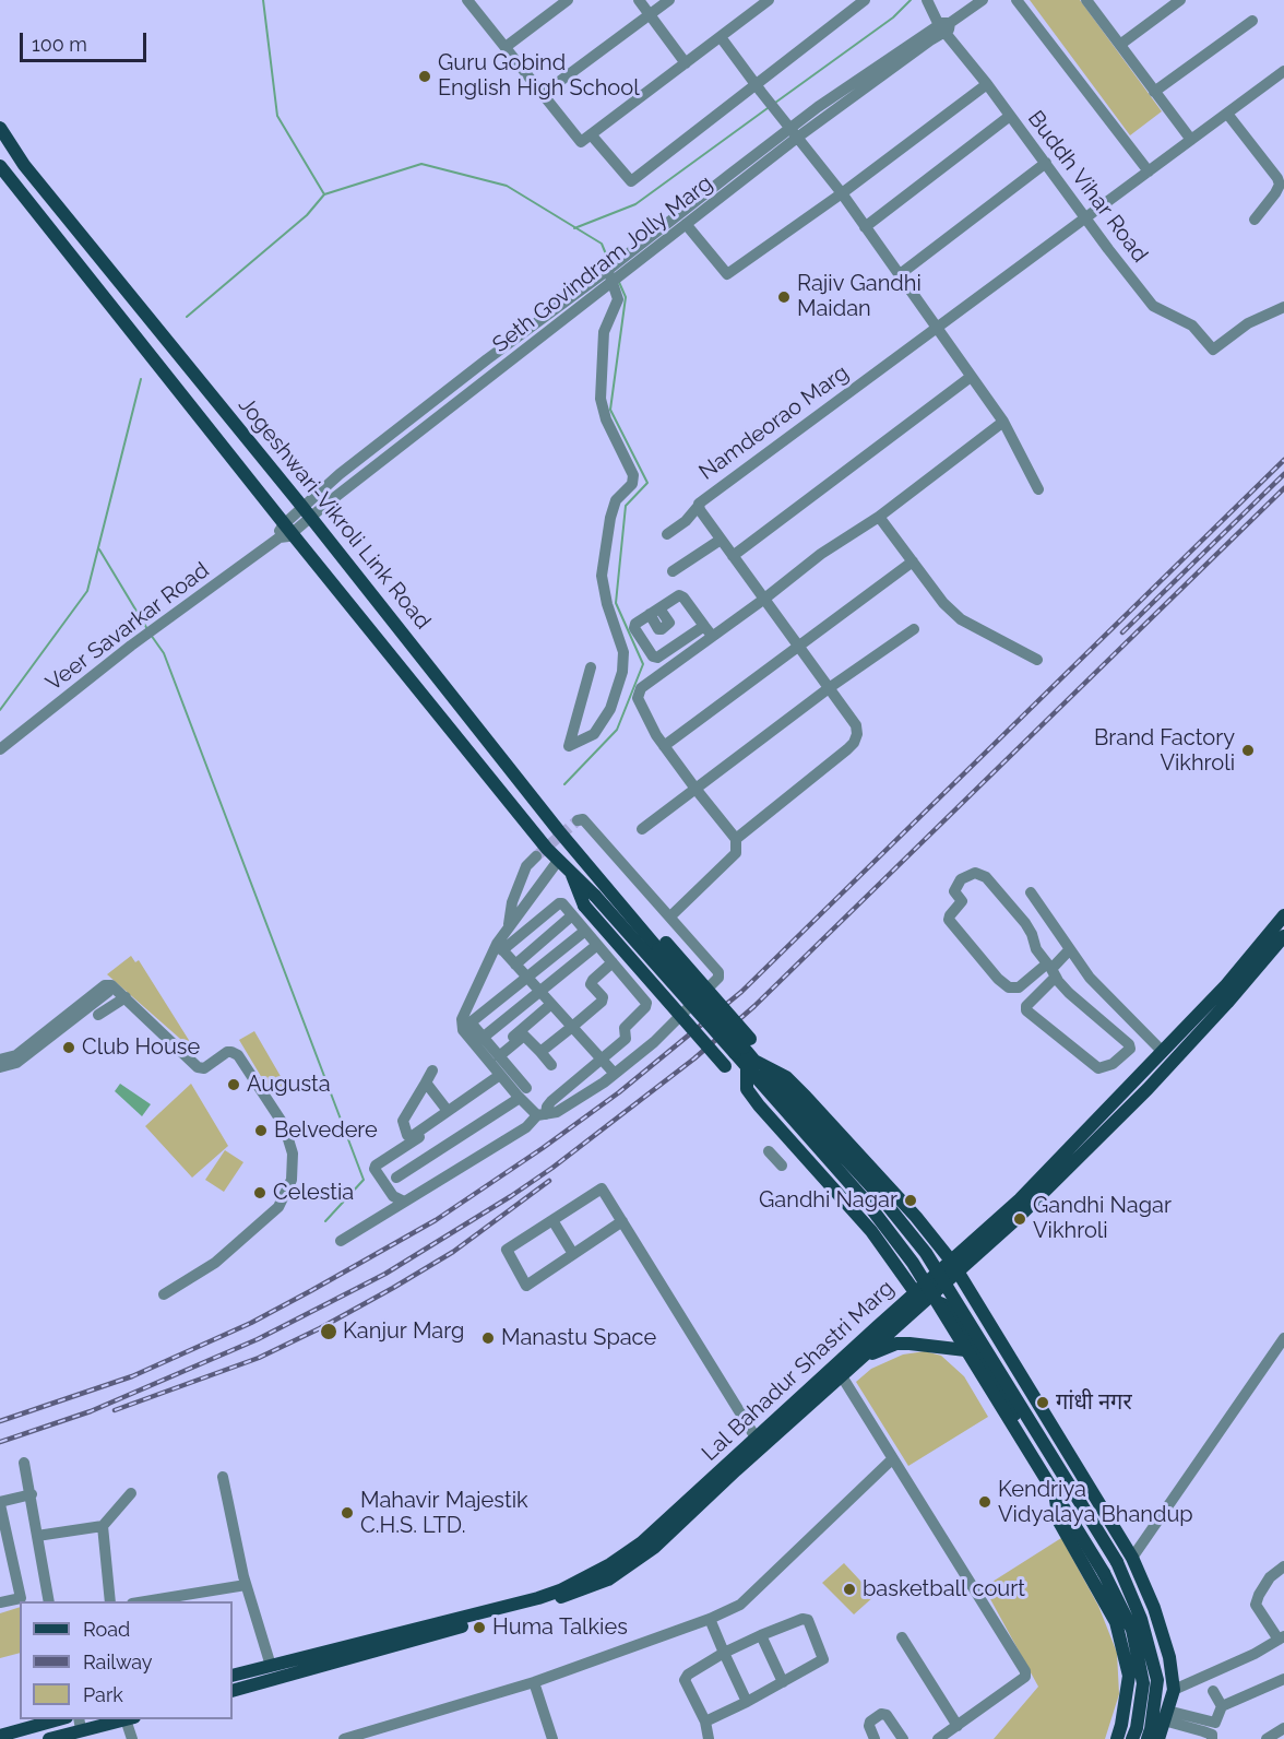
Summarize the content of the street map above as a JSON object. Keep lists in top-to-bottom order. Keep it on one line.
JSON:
{"streets":{"main road":["Jogeshwari-Vikroli Link Road","Lal Bahadur Shastri Marg"],"street":["Buddh Vihar Road","Seth Govindram Jolly Marg","Namdeorao Marg","Veer Savarkar Road"]},"crossings":[["Buddh Vihar Road","Seth Govindram Jolly Marg"],["Buddh Vihar Road","Namdeorao Marg"],["Seth Govindram Jolly Marg","Jogeshwari-Vikroli Link Road"],["Jogeshwari-Vikroli Link Road","Veer Savarkar Road"]],"places":["Guru Gobind English High School","Rajiv Gandhi Maidan","Brand Factory Vikhroli","Club House","Augusta","Belvedere","Celestia","Gandhi Nagar","Gandhi Nagar Vikhroli","Kanjur Marg","Manastu Space","गांधी नगर","Kendriya Vidyalaya Bhandup","Mahavir Majestik C.H.S. LTD.","basketball court","Huma Talkies"],"legend":["Road","Railway","Park"],"scale_bar":"100 m"}
